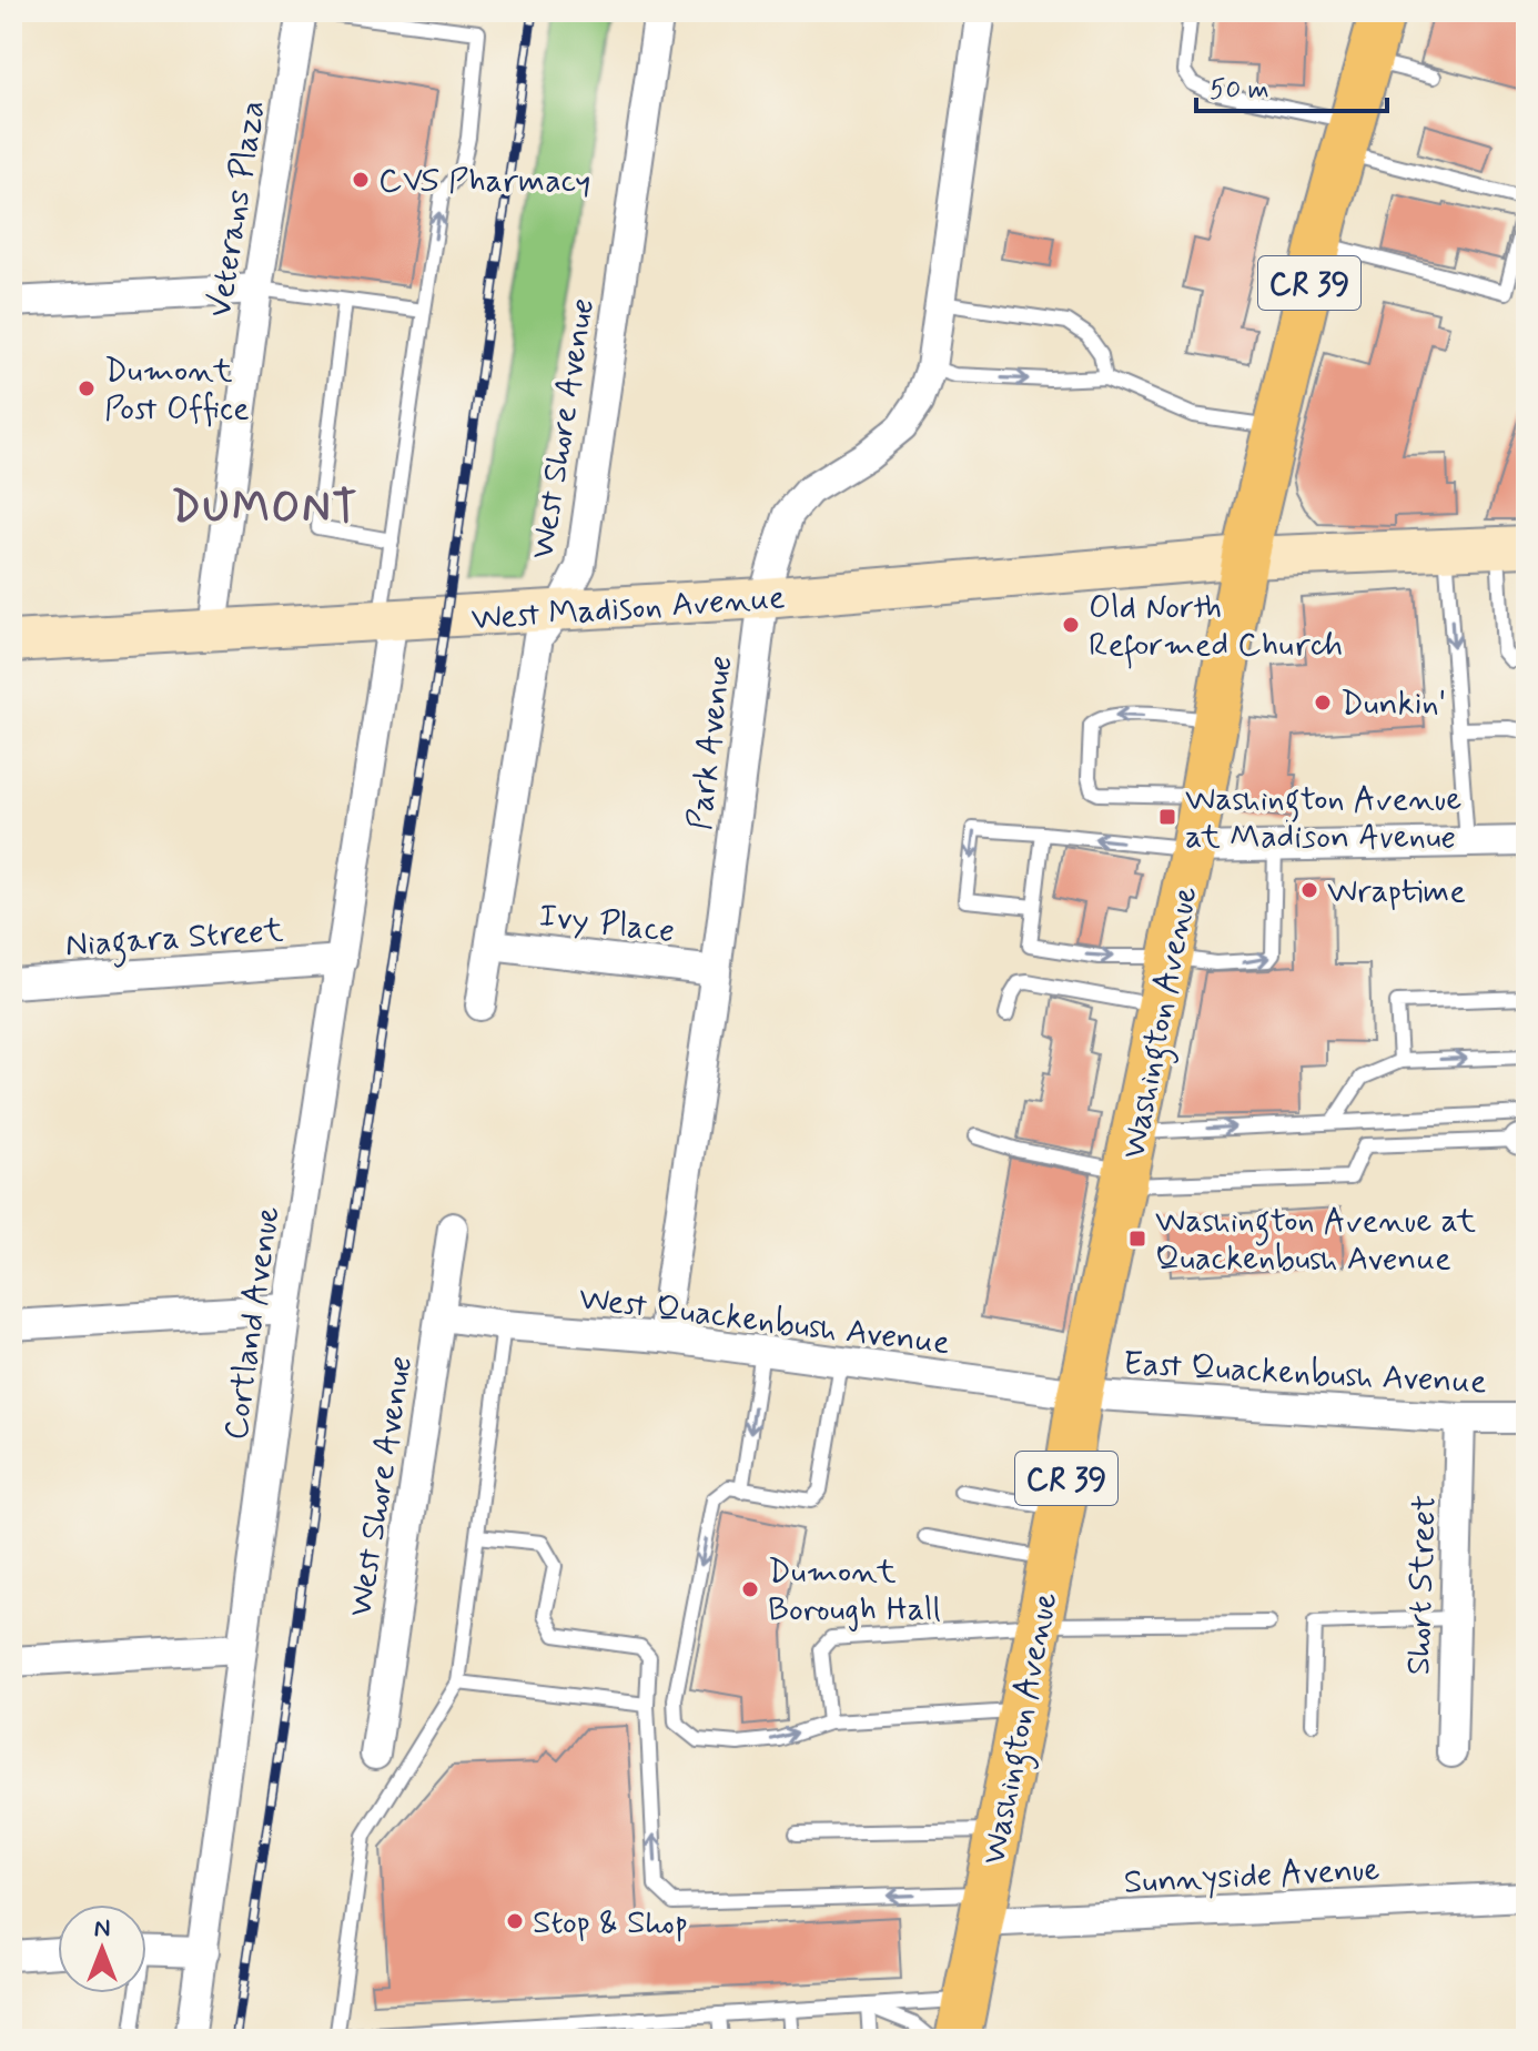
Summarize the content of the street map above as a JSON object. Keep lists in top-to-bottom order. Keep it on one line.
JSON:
{"streets":{"main road":["CR 39","West Madison Avenue","Washington Avenue"],"street":["Veterans Plaza","West Shore Avenue","Park Avenue","Ivy Place","Niagara Street","West Quackenbush Avenue","Cortland Avenue","East Quackenbush Avenue","Short Street","Sunnyside Avenue"]},"crossings":[["Veterans Plaza","West Madison Avenue"],["West Shore Avenue","West Madison Avenue"],["West Shore Avenue","Ivy Place"],["West Shore Avenue","West Quackenbush Avenue"],["West Madison Avenue","Park Avenue"],["West Madison Avenue","Washington Avenue"],["West Madison Avenue","Cortland Avenue"],["Park Avenue","Ivy Place"],["Park Avenue","West Quackenbush Avenue"],["Niagara Street","Cortland Avenue"],["Washington Avenue","West Quackenbush Avenue"],["Washington Avenue","East Quackenbush Avenue"],["Washington Avenue","Sunnyside Avenue"],["West Quackenbush Avenue","East Quackenbush Avenue"],["East Quackenbush Avenue","Short Street"]],"districts":["DUMONT"],"places":{"other":["CVS Pharmacy","Dumont Post Office","Old North Reformed Church","Dunkin'","Wraptime","Dumont Borough Hall","Stop & Shop"],"transit":["Washington Avenue at Madison Avenue","Washington Avenue at Quackenbush Avenue"]},"scale_bar":"50 m","north":"top"}
